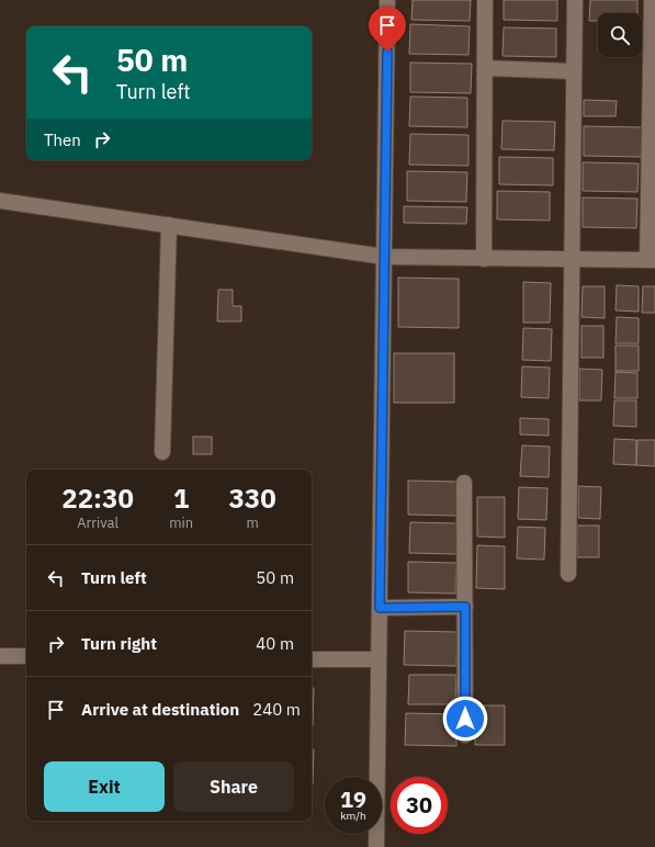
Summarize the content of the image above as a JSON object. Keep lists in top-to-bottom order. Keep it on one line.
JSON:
{"page":{"turn":["50 m","Turn left"],"then":"Then","eta":["22:30","Arrival","1","min","330","m"],"list":[{"name":"Turn left","value":"50 m"},{"name":"Turn right","value":"40 m"},{"name":"Arrive at destination","value":"240 m"}],"buttons":["Exit","Share"],"speed":"19 km/h","limit":"30"}}
